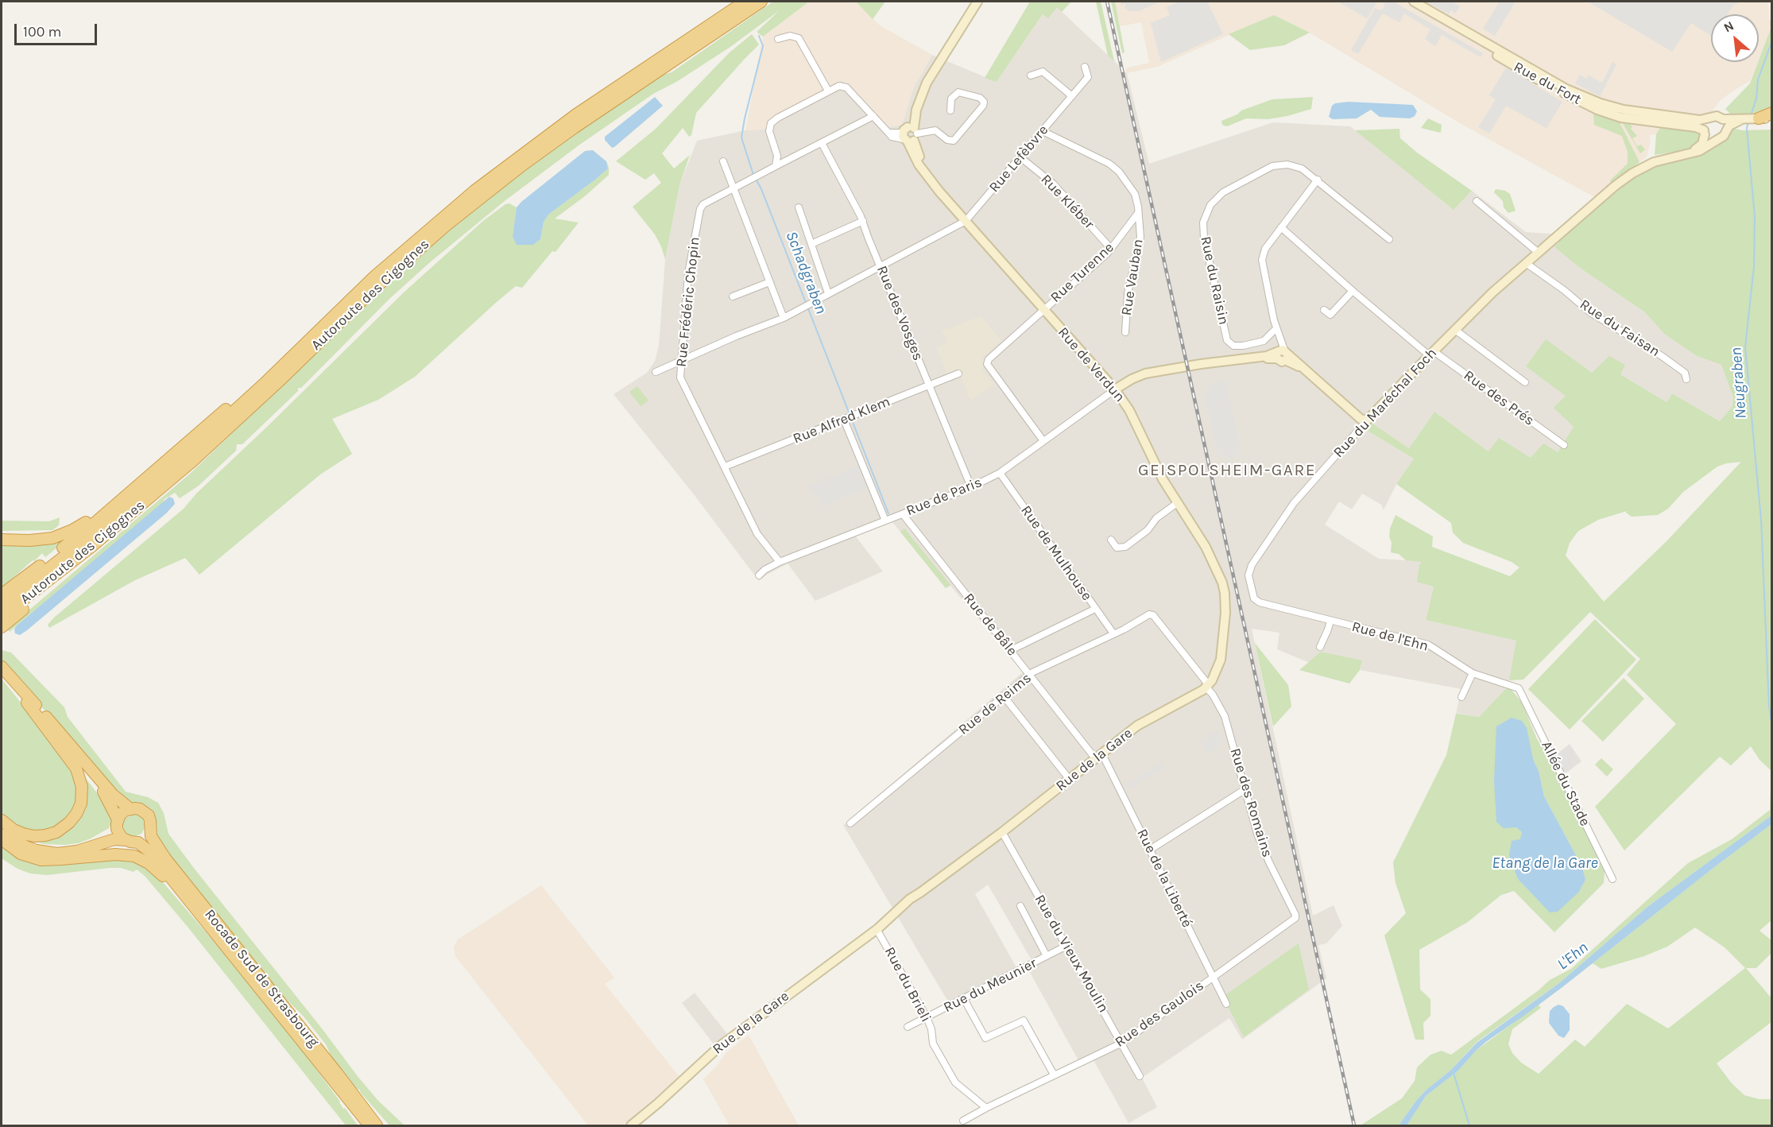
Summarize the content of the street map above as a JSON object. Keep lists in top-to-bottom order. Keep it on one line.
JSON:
{"streets":{"highway":["Autoroute des Cigognes","Rocade Sud de Strasbourg"],"main road":["Rue du Fort","Rue de Verdun","Rue du Maréchal Foch","Rue de la Gare"],"street":["Rue Lefèbvre","Rue Kléber","Rue Turenne","Rue Vauban","Rue du Raisin","Rue Frédéric Chopin","Rue des Vosges","Rue du Faisan","Rue des Prés","Rue Alfred Klem","Rue de Paris","Rue de Mulhouse","Rue de Bâle","Rue de l'Ehn","Rue de Reims","Allée du Stade","Rue des Romains","Rue de la Liberté","Rue du Vieux Moulin","Rue du Brieli","Rue du Meunier","Rue des Gaulois"]},"crossings":[["Rue du Fort","Rue du Maréchal Foch"],["Rue Lefèbvre","Rue Kléber"],["Rue Lefèbvre","Rue Vauban"],["Rue Lefèbvre","Rue de Verdun"],["Rue Kléber","Rue Turenne"],["Rue Turenne","Rue Vauban"],["Rue Turenne","Rue de Verdun"],["Rue Turenne","Rue de Paris"],["Rue Frédéric Chopin","Rue des Vosges"],["Rue Frédéric Chopin","Rue Alfred Klem"],["Rue Frédéric Chopin","Rue de Paris"],["Rue des Vosges","Rue Alfred Klem"],["Rue des Vosges","Rue de Paris"],["Rue du Faisan","Rue du Maréchal Foch"],["Rue de Verdun","Rue de Paris"],["Rue de Verdun","Rue de Reims"],["Rue de Verdun","Rue de la Gare"],["Rue de Verdun","Rue des Romains"],["Rue des Prés","Rue du Maréchal Foch"],["Rue du Maréchal Foch","Rue de l'Ehn"],["Rue de Paris","Rue de Mulhouse"],["Rue de Paris","Rue de Bâle"],["Rue de Mulhouse","Rue de Reims"],["Rue de Bâle","Rue de Reims"],["Rue de Bâle","Rue de la Gare"],["Rue de Bâle","Rue de la Liberté"],["Rue de l'Ehn","Allée du Stade"],["Rue de Reims","Rue de la Gare"],["Rue de Reims","Rue des Romains"],["Rue de la Gare","Rue des Romains"],["Rue de la Gare","Rue de la Liberté"],["Rue de la Gare","Rue du Vieux Moulin"],["Rue de la Gare","Rue du Brieli"],["Rue des Romains","Rue des Gaulois"],["Rue de la Liberté","Rue des Gaulois"],["Rue du Vieux Moulin","Rue du Meunier"],["Rue du Vieux Moulin","Rue des Gaulois"],["Rue du Brieli","Rue du Meunier"],["Rue du Brieli","Rue des Gaulois"]],"districts":["GEISPOLSHEIM-GARE"],"water":["Schadgraben","Neugraben","Etang de la Gare","L'Ehn"],"scale_bar":"100 m","north":"top left"}
